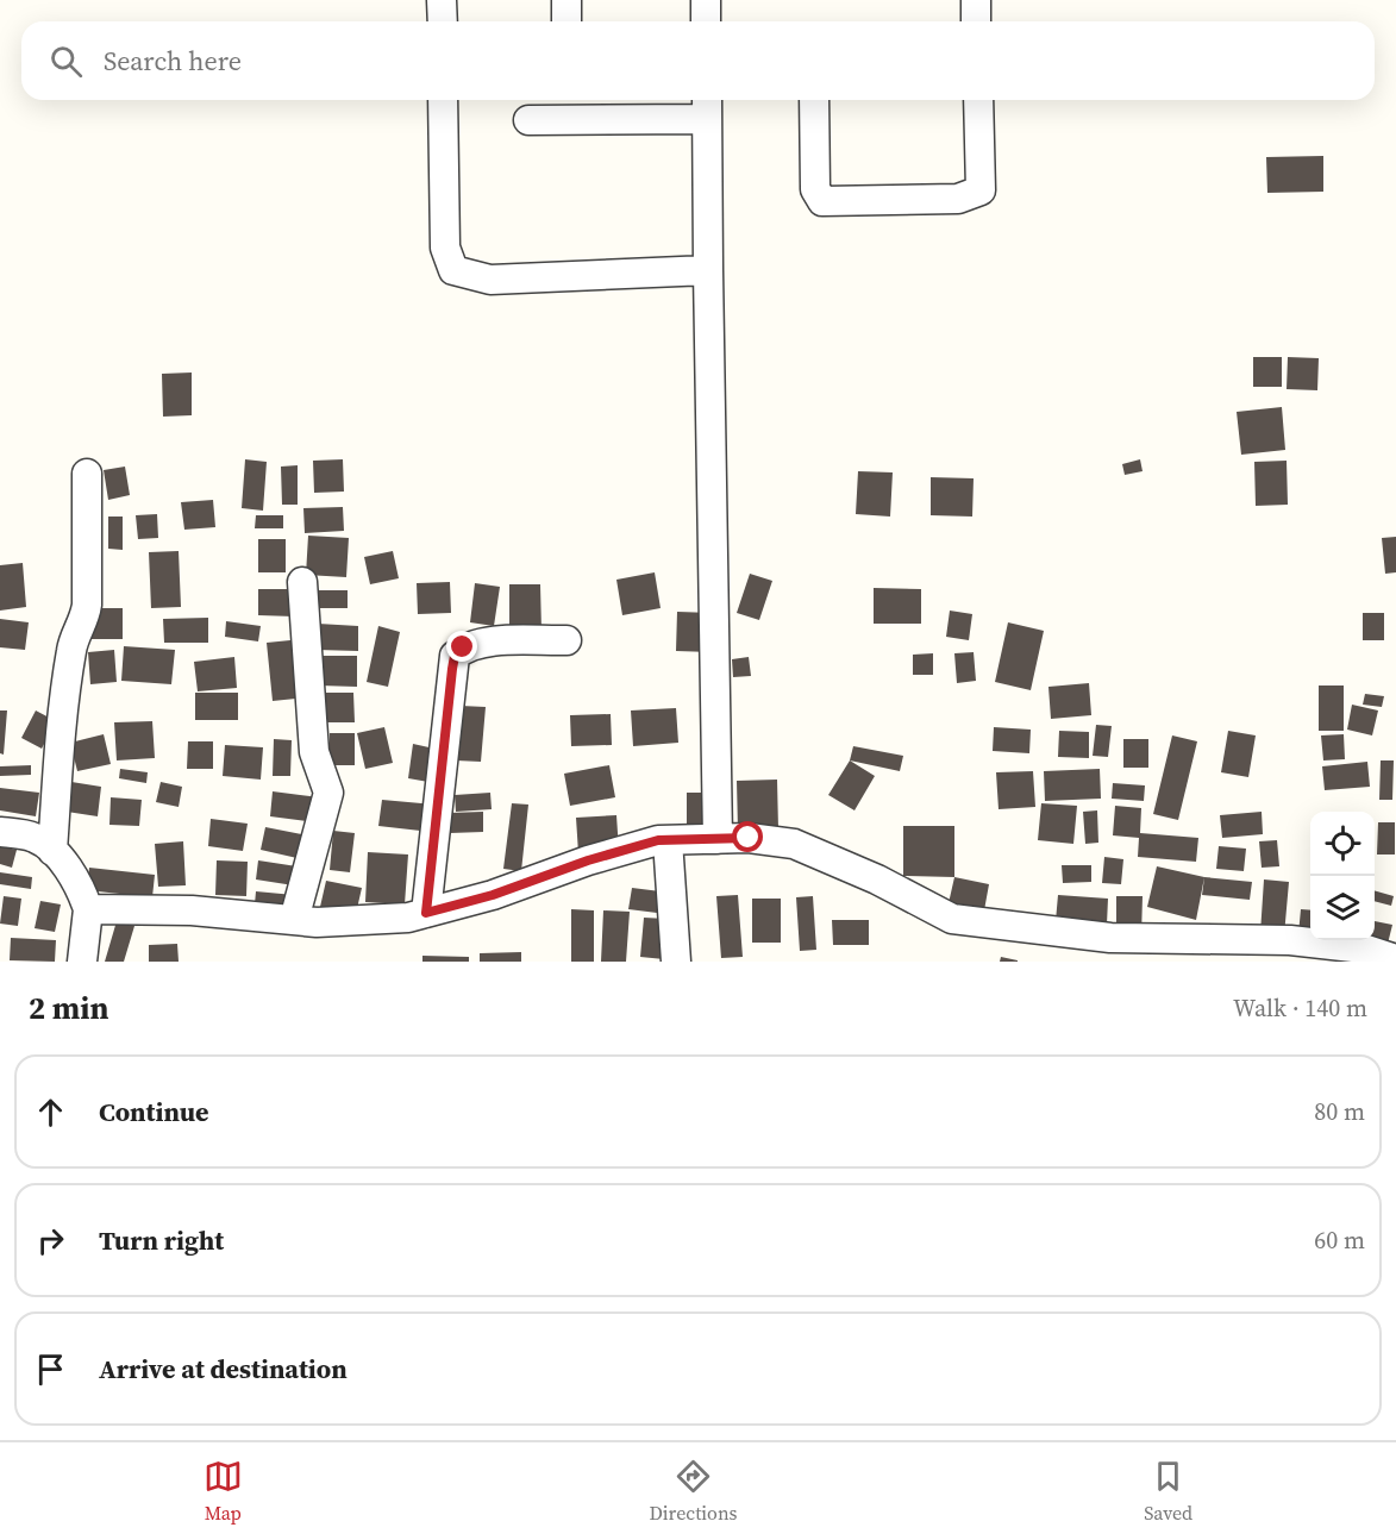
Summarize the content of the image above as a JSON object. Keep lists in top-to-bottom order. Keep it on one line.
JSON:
{"page":{"search":"Search here","heading":["2 min","Walk · 140 m"],"list":[["Continue","80 m"],["Turn right","60 m"],"Arrive at destination"],"nav":["Map","Directions","Saved"]}}
